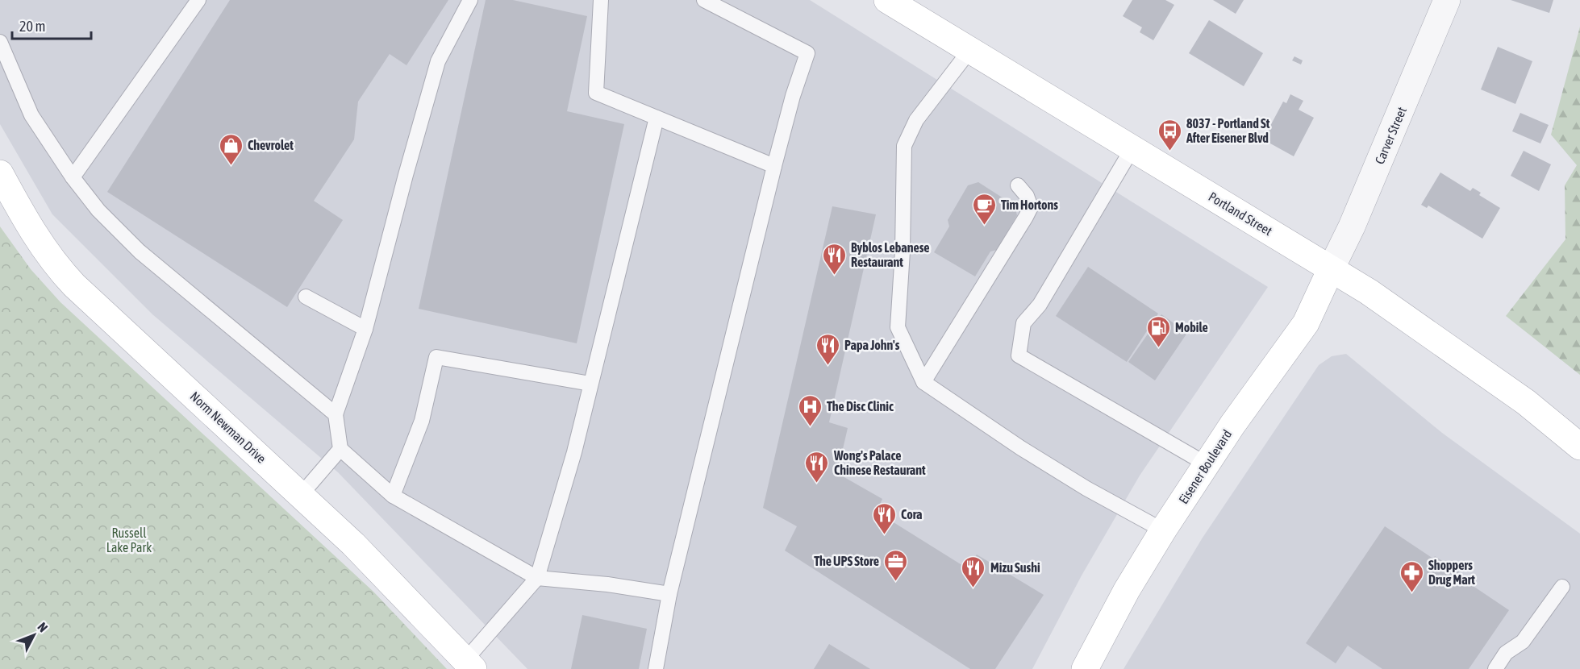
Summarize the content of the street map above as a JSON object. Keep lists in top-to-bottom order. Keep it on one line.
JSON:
{"streets":{"street":["Carver Street","Portland Street","Norm Newman Drive","Eisener Boulevard"]},"crossings":[["Carver Street","Portland Street"],["Carver Street","Eisener Boulevard"],["Portland Street","Eisener Boulevard"]],"parks":["Russell Lake Park"],"places":{"bus stop":["8037 - Portland St After Eisener Blvd"],"shop":["Chevrolet"],"cafe":["Tim Hortons"],"restaurant":["Byblos Lebanese Restaurant","Papa John's","Wong's Palace Chinese Restaurant","Cora","Mizu Sushi"],"fuel station":["Mobile"],"hospital":["The Disc Clinic"],"office":["The UPS Store"],"pharmacy":["Shoppers Drug Mart"]},"scale_bar":"20 m","north":"top right"}
